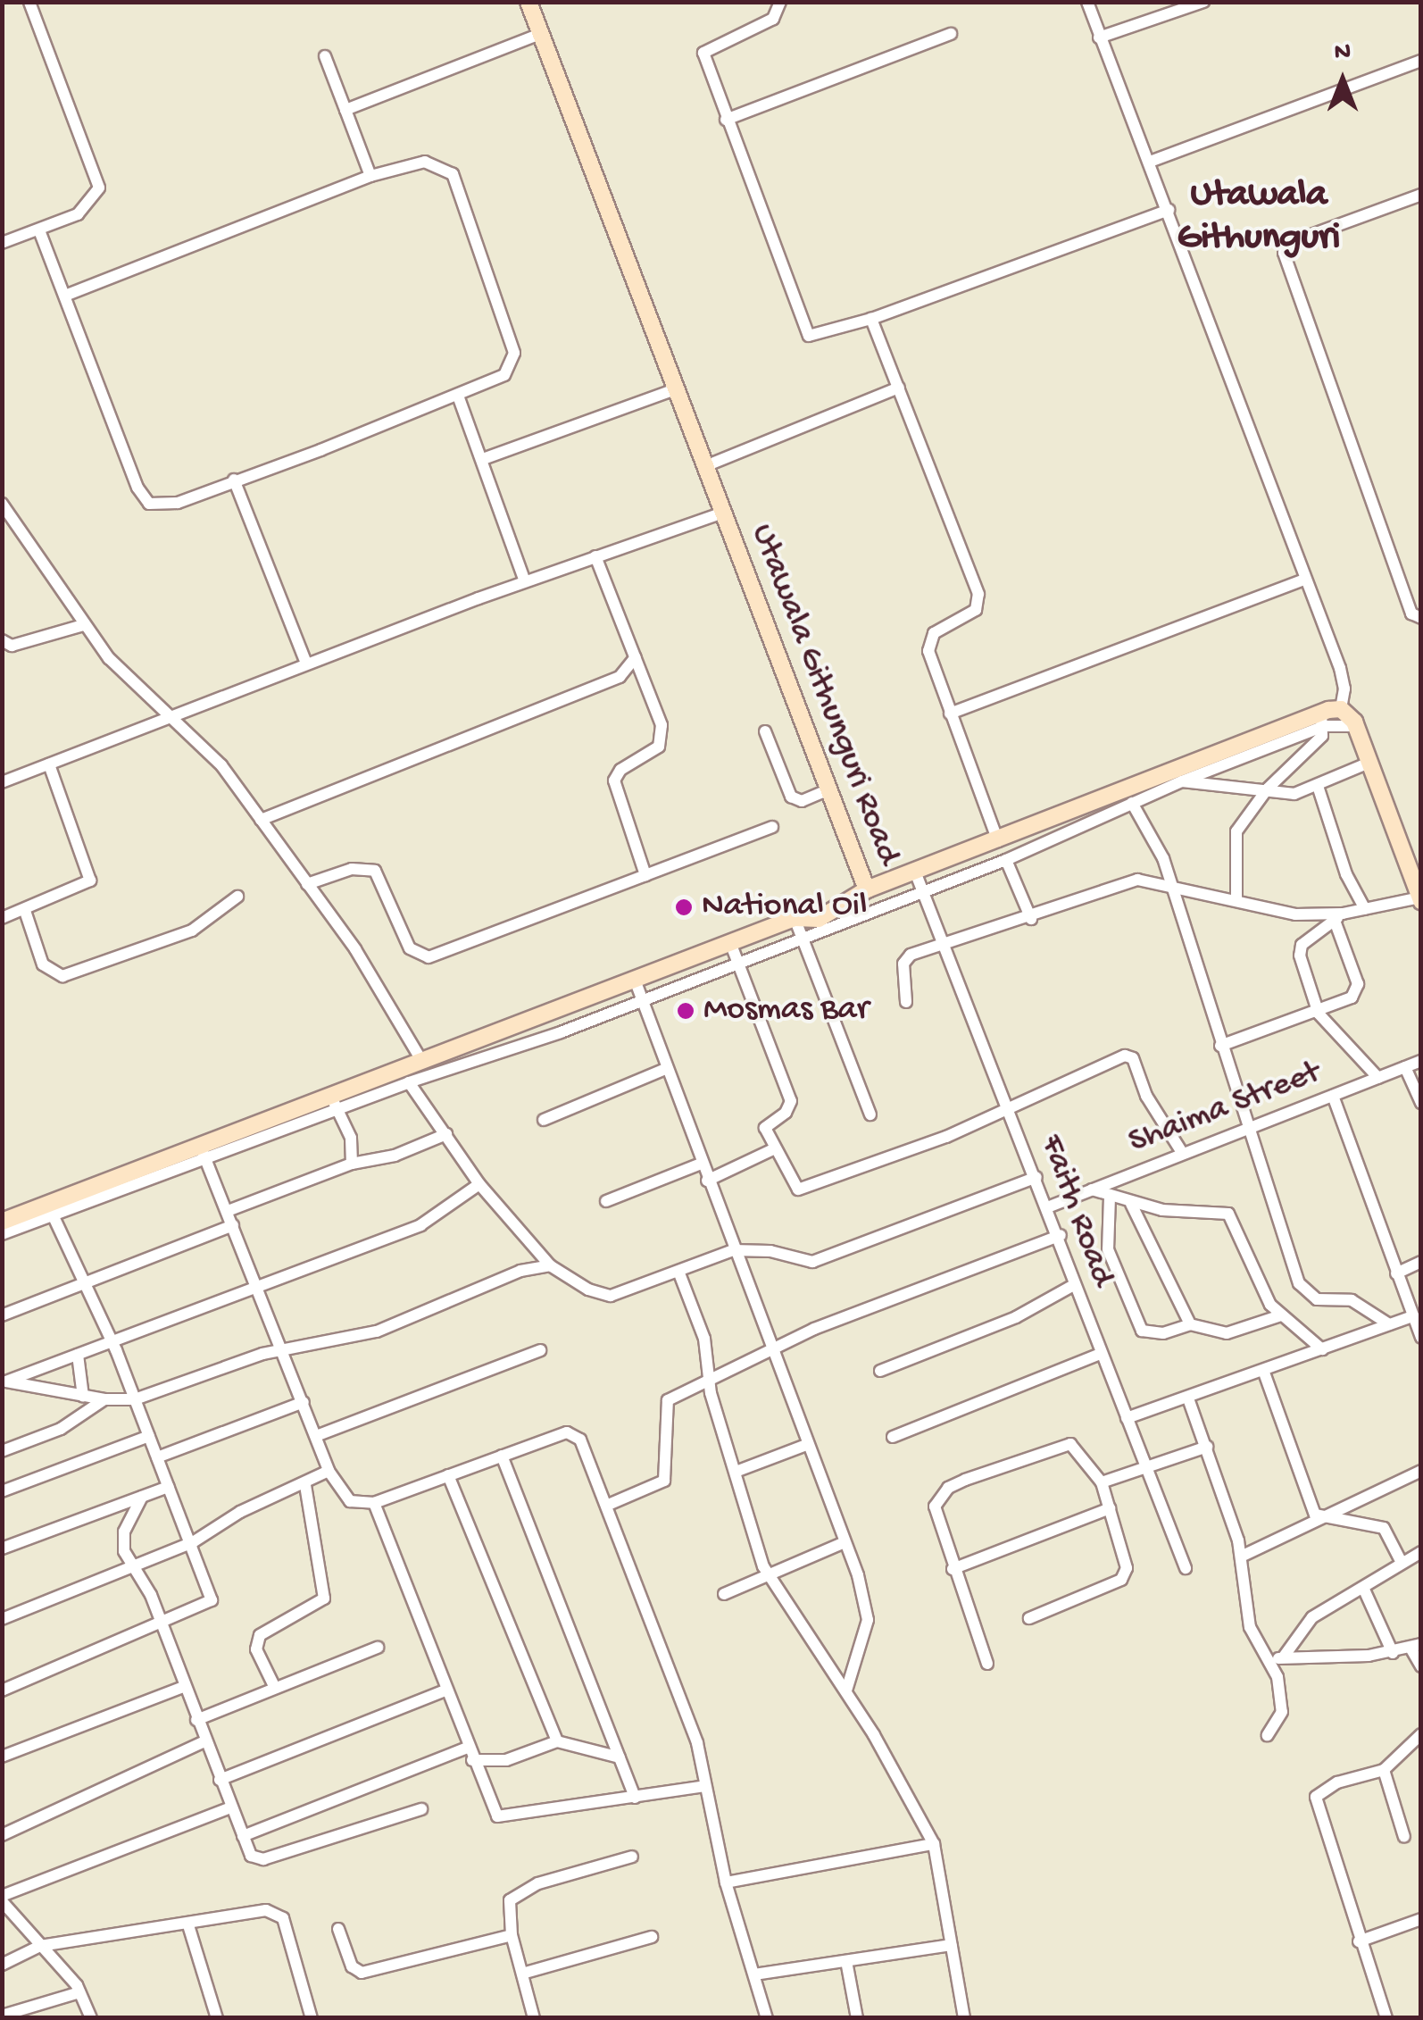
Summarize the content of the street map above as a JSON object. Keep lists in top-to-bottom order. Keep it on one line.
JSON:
{"streets":{"street":["Utawala Githunguri Road","Shaima Street","Faith Road"]},"crossings":[["Shaima Street","Faith Road"]],"districts":["Utawala Githunguri"],"places":["National Oil","Mosmas Bar"],"north":"top"}
